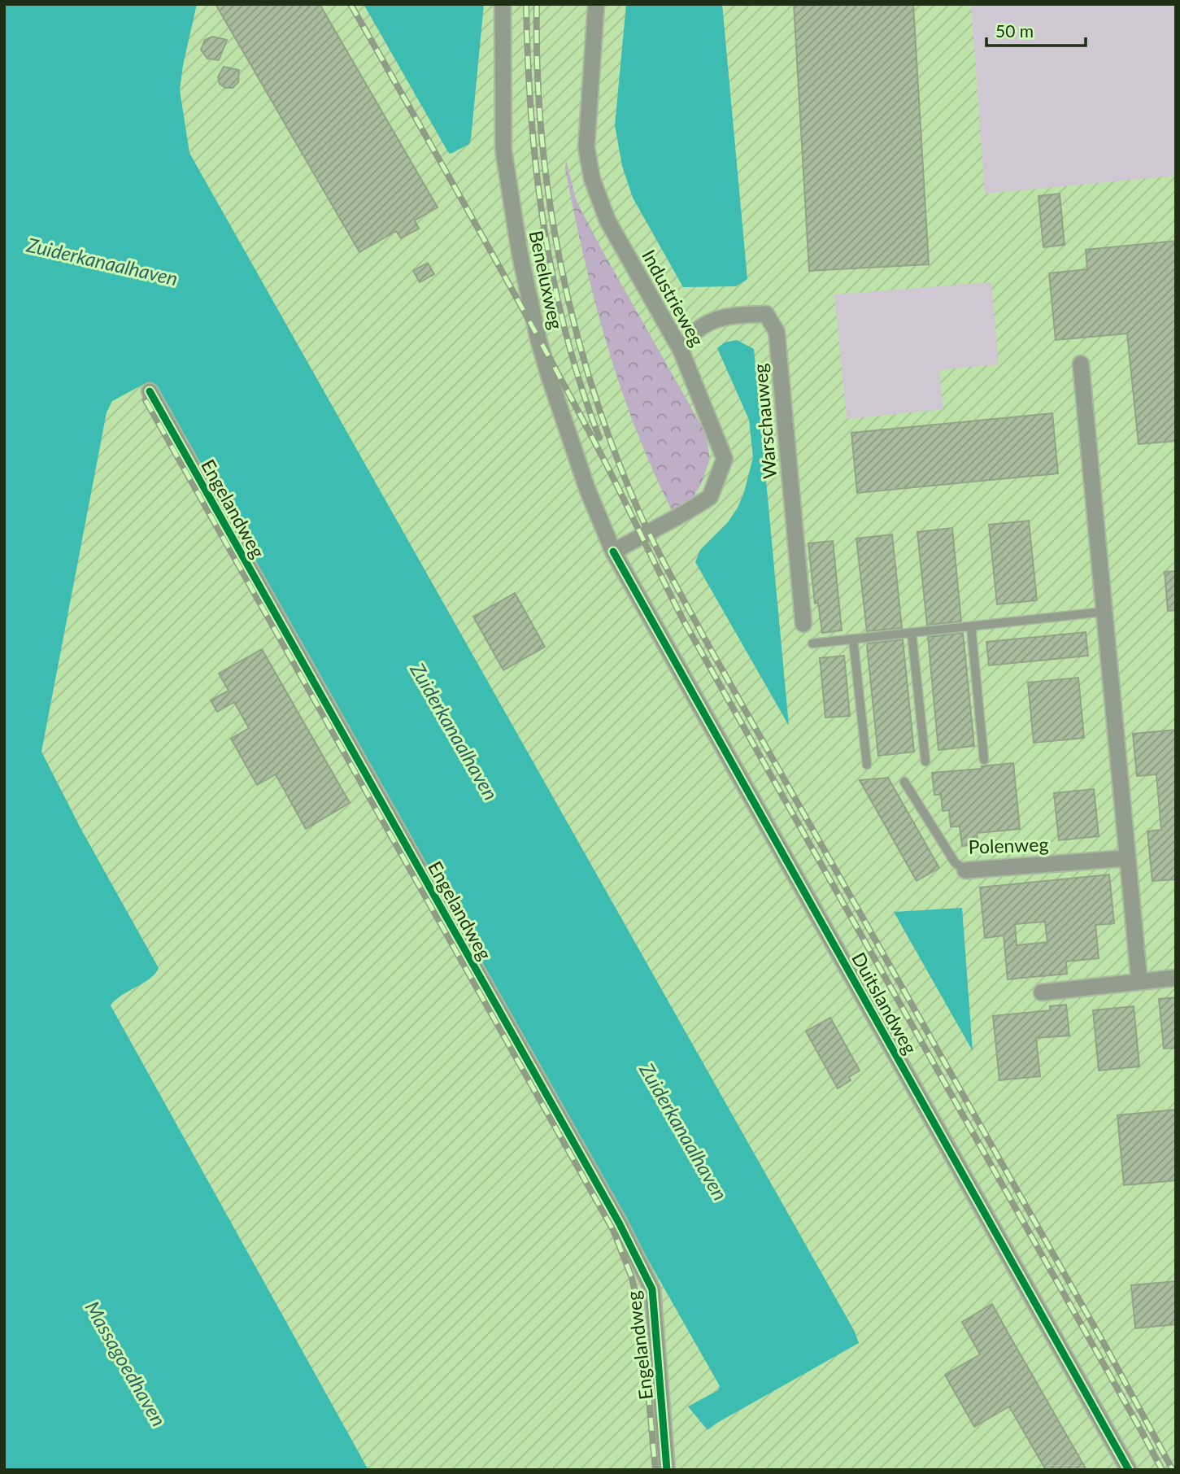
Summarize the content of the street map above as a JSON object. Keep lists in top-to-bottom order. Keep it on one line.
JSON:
{"streets":{"street":["Beneluxweg","Industrieweg","Warschauweg","Engelandweg","Polenweg","Duitslandweg"]},"crossings":[["Beneluxweg","Industrieweg"],["Beneluxweg","Duitslandweg"],["Industrieweg","Warschauweg"],["Industrieweg","Duitslandweg"]],"water":["Zuiderkanaalhaven","Massagoedhaven"],"scale_bar":"50 m"}
